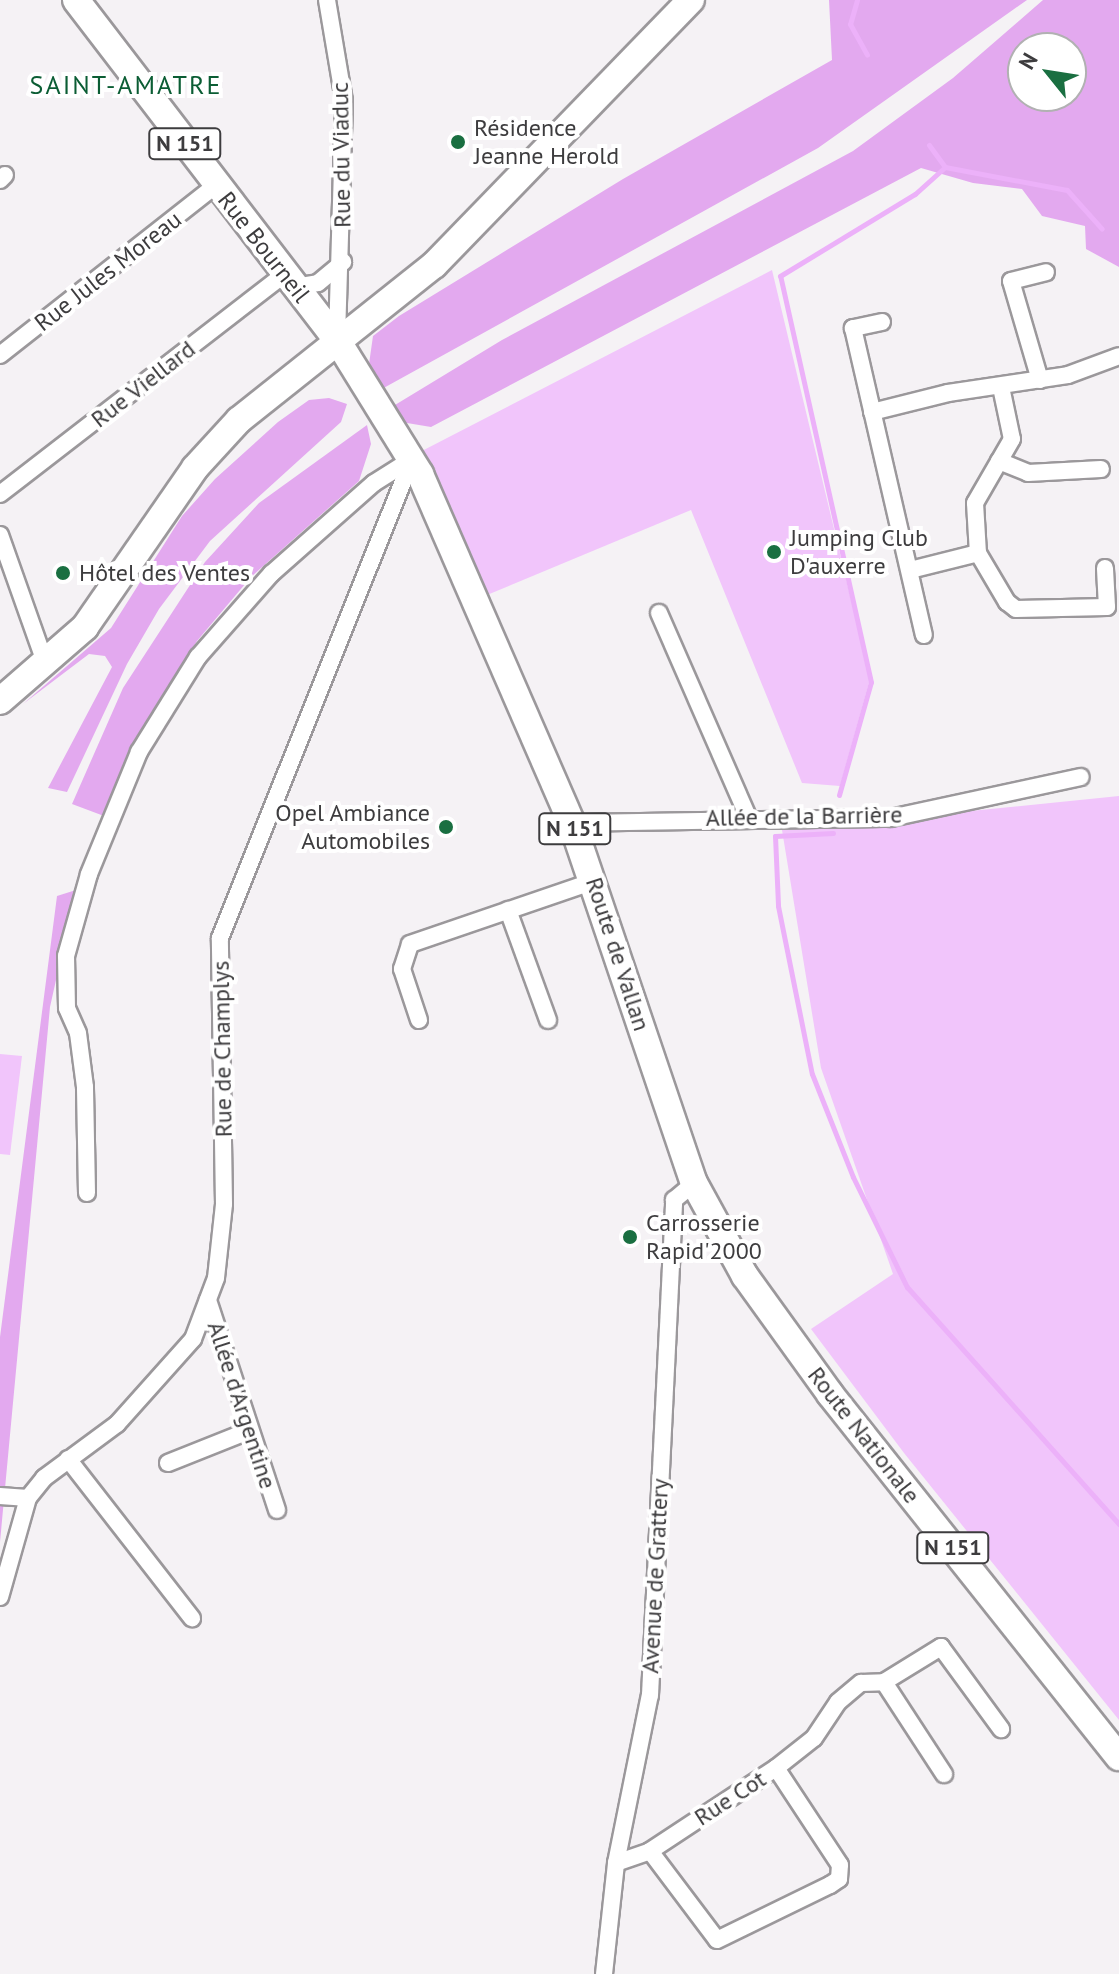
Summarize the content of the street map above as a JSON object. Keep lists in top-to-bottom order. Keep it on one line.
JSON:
{"streets":{"main road":["N 151","Rue Bourneil","Route de Vallan","Route Nationale"],"street":["Rue du Viaduc","Rue Jules Moreau","Rue Viellard","Allée de la Barrière","Rue de Champlys","Allée d'Argentine","Avenue de Grattery","Rue Cot"]},"crossings":[["N 151","Rue du Viaduc"],["N 151","Rue Bourneil"],["N 151","Route de Vallan"],["N 151","Rue de Champlys"],["Rue du Viaduc","Rue Bourneil"],["Rue du Viaduc","Rue Viellard"],["Rue Bourneil","Rue Jules Moreau"],["Rue Bourneil","Rue Viellard"],["Allée de la Barrière","Route de Vallan"],["Route de Vallan","Rue de Champlys"],["Route de Vallan","Route Nationale"],["Route de Vallan","Avenue de Grattery"],["Rue de Champlys","Allée d'Argentine"],["Avenue de Grattery","Rue Cot"]],"districts":["SAINT-AMATRE"],"places":["Résidence Jeanne Herold","Jumping Club D'auxerre","Hôtel des Ventes","Opel Ambiance Automobiles","Carrosserie Rapid'2000"],"north":"top left"}
